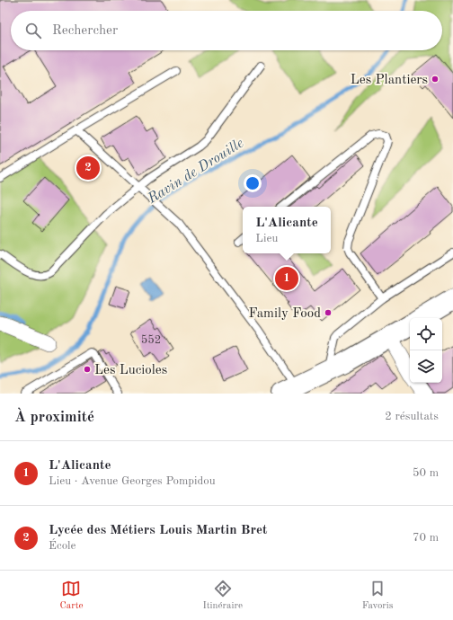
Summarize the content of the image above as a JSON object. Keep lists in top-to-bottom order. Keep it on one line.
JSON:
{"water":["Ravin de Drouille"],"places":["Les Plantiers","Family Food","Les Lucioles"],"house_numbers":["552"],"page":{"search":"Rechercher","pins":["2","1"],"popup":["L'Alicante","Lieu"],"heading":["À proximité","2 résultats"],"list":[{"mark":"1","name":"L'Alicante","note":"Lieu · Avenue Georges Pompidou","value":"50 m"},{"mark":"2","name":"Lycée des Métiers Louis Martin Bret","note":"École","value":"70 m"}],"nav":["Carte","Itinéraire","Favoris"]}}
